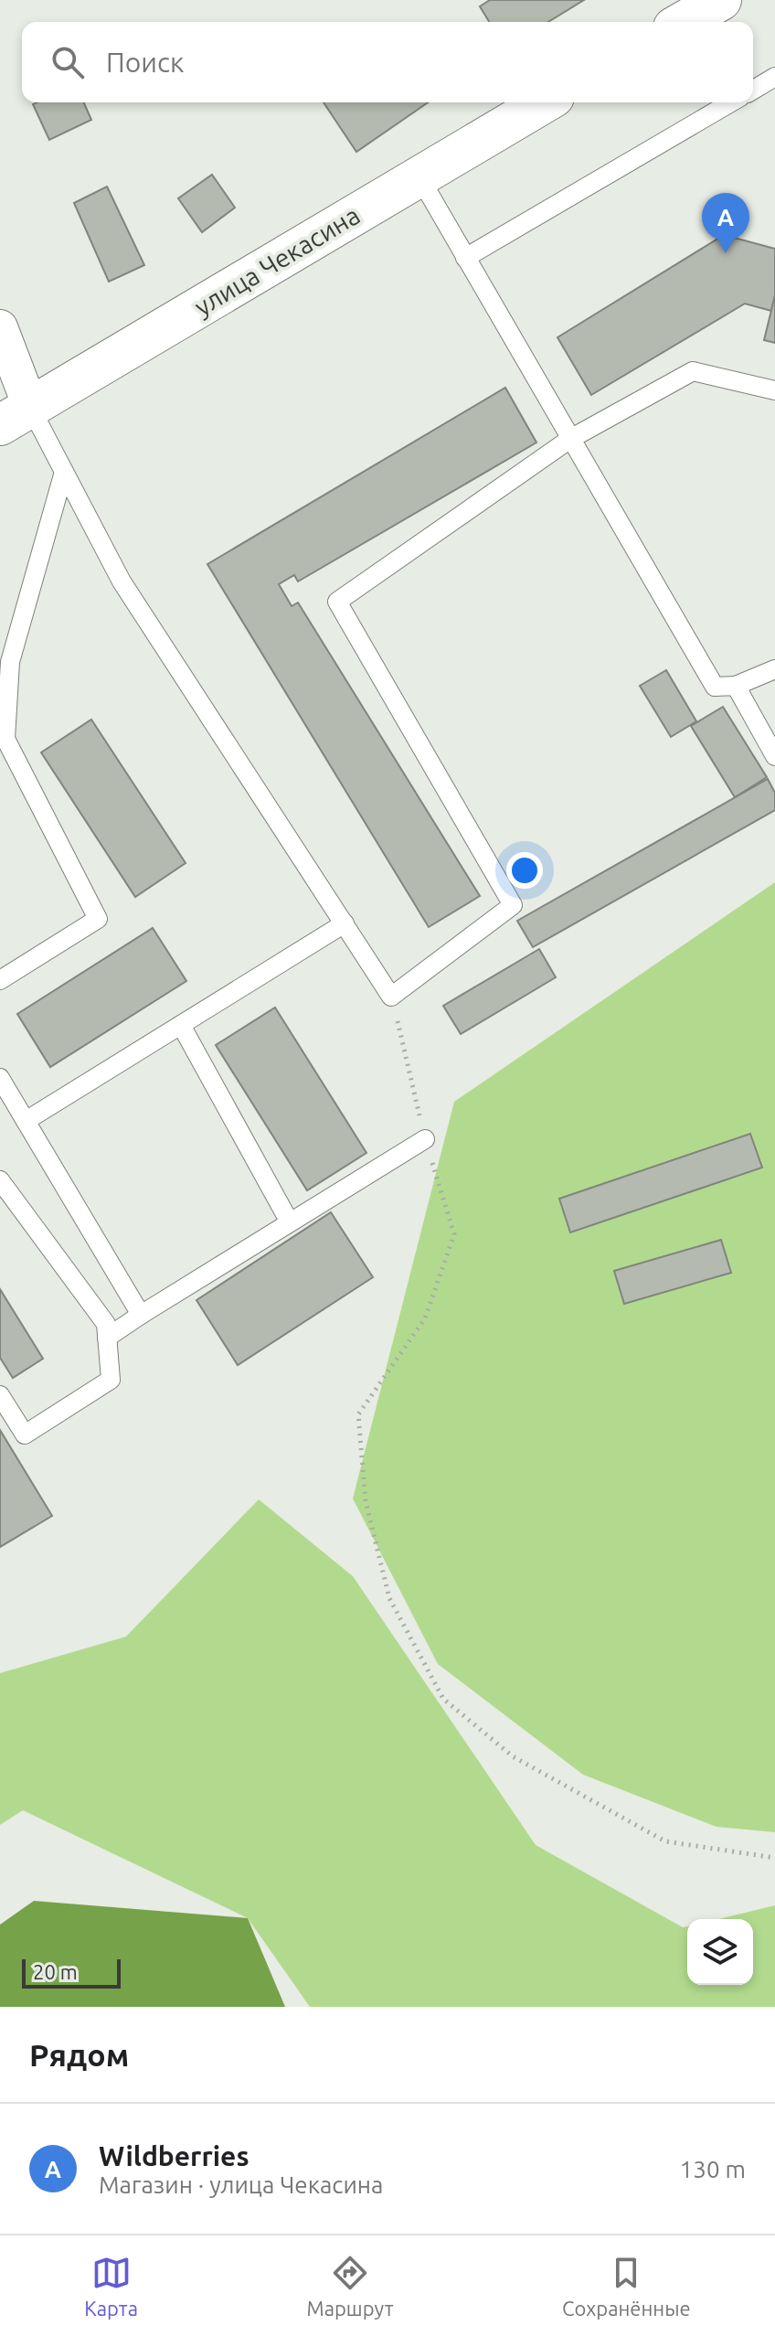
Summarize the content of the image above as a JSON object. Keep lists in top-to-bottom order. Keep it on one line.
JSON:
{"streets":{"street":["улица Чекасина"]},"scale_bar":"20 m","page":{"search":"Поиск","pins":"A","scale":"20 m","heading":"Рядом","list":[{"mark":"A","name":"Wildberries","note":"Магазин · улица Чекасина","value":"130 m"}],"nav":["Карта","Маршрут","Сохранённые"]}}
